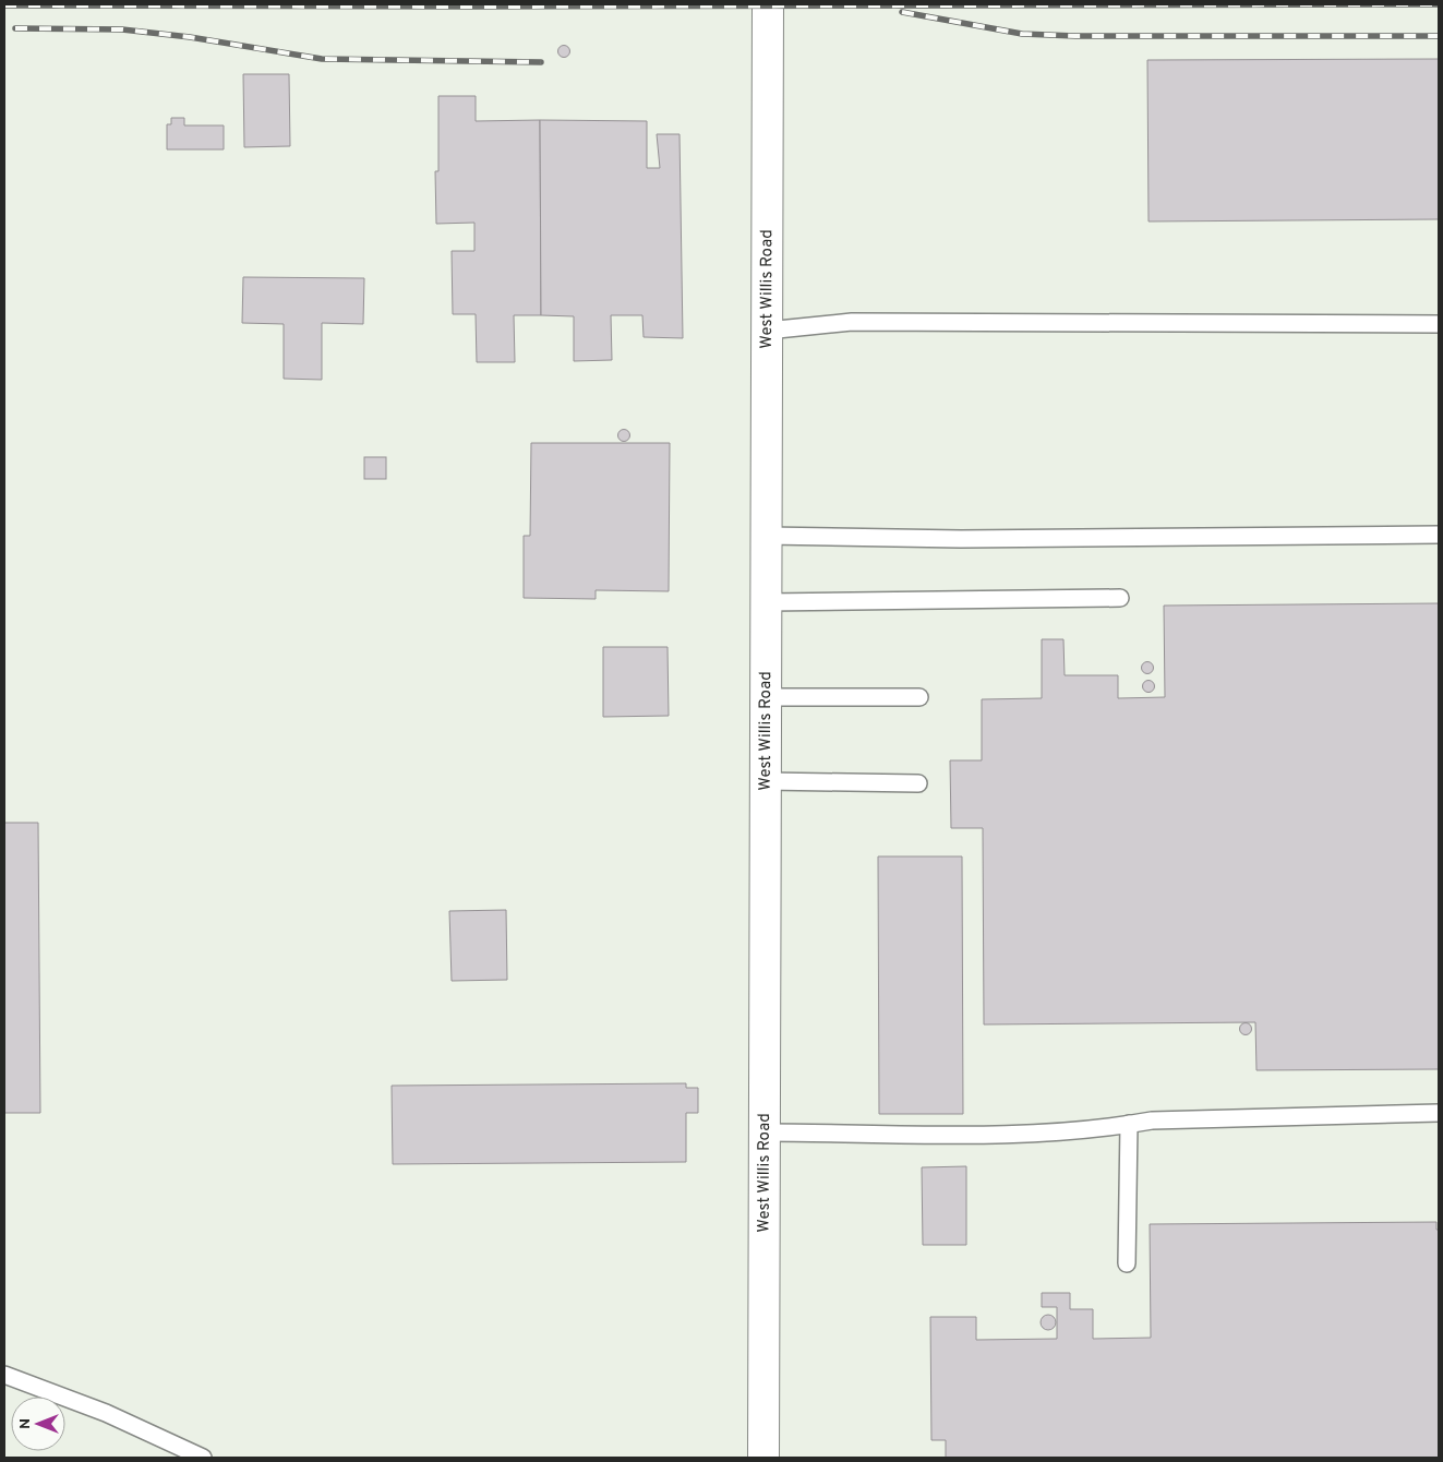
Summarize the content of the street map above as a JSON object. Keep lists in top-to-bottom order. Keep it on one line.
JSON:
{"streets":{"street":["West Willis Road"]},"north":"left"}
